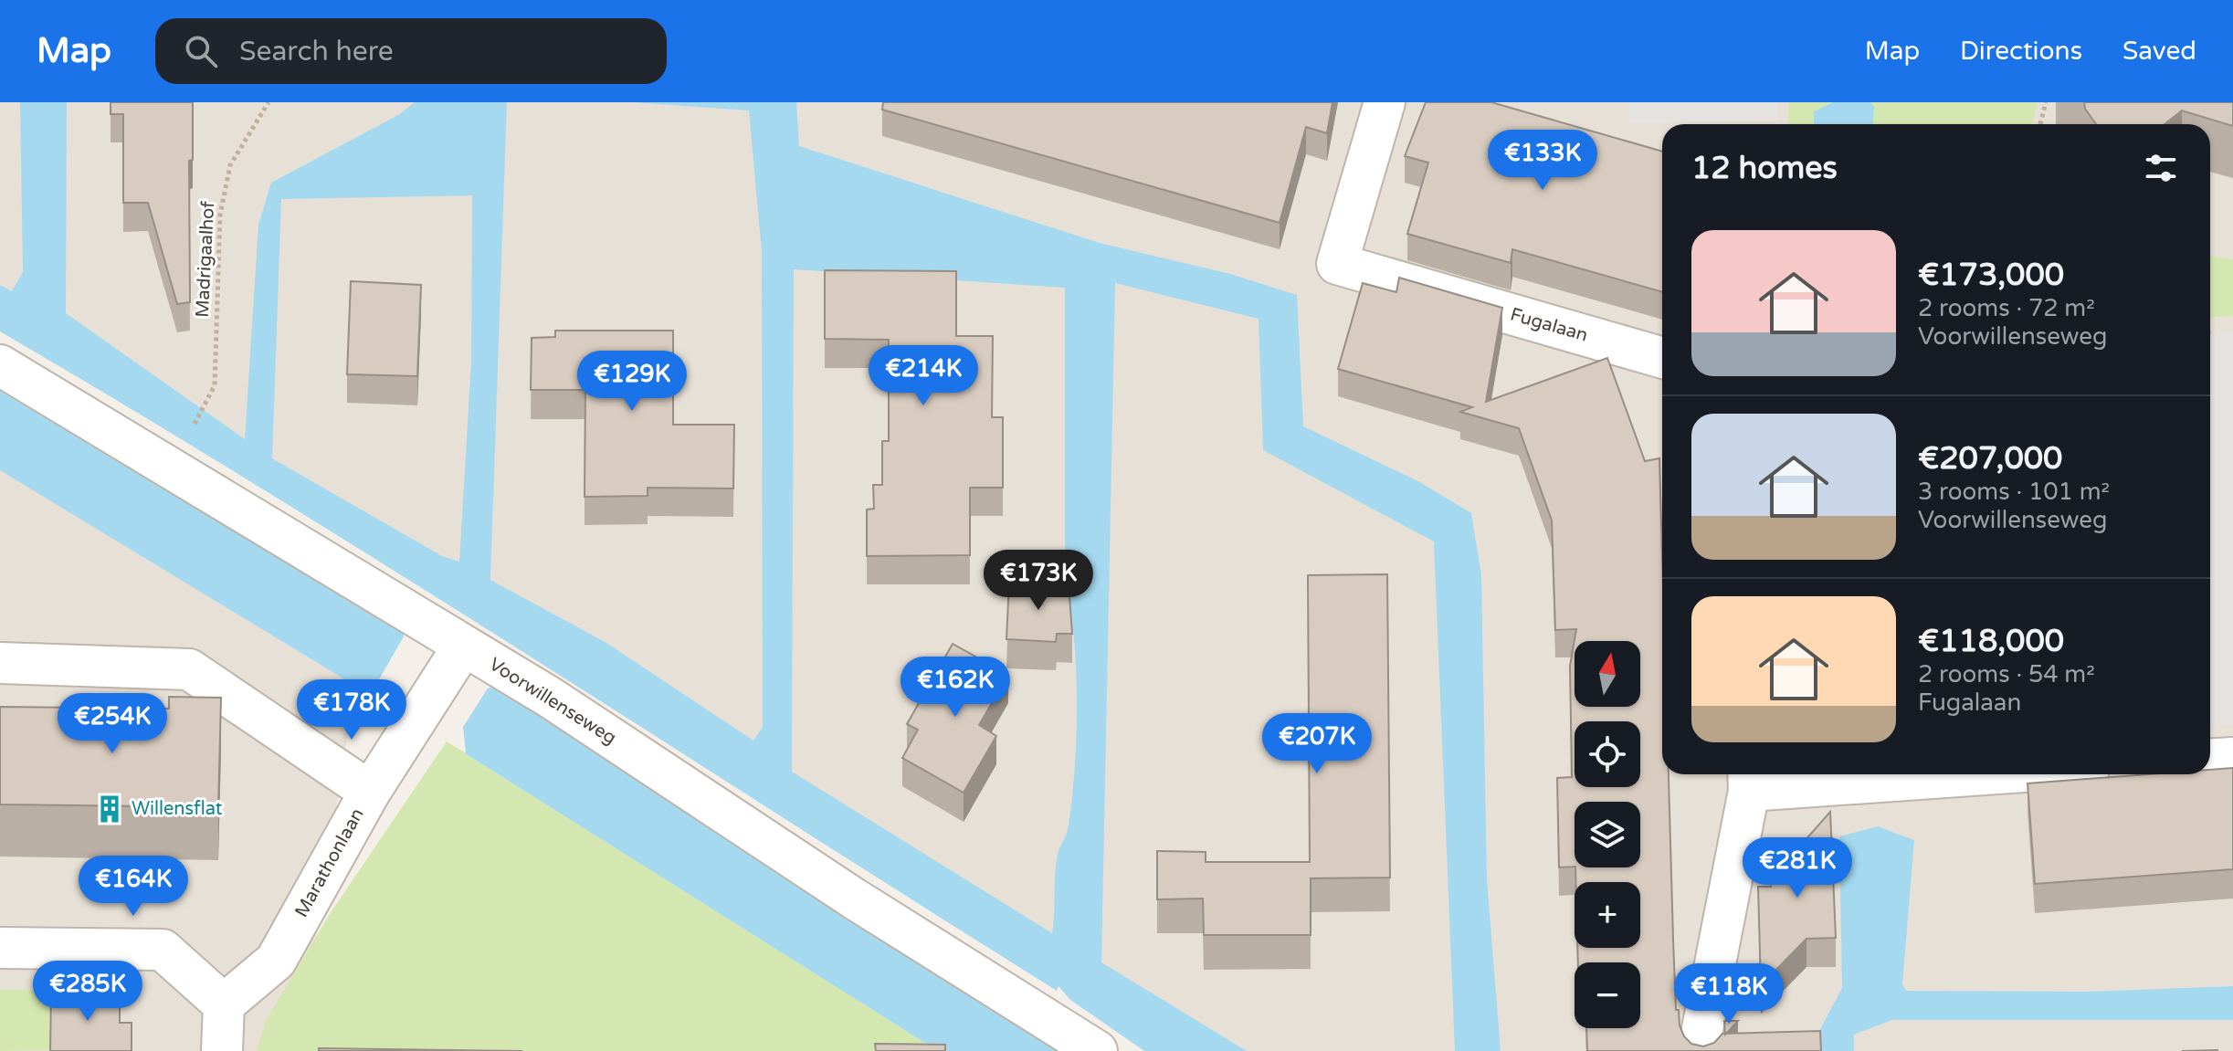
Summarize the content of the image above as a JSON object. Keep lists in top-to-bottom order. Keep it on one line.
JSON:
{"streets":{"street":["Fugalaan","Voorwillenseweg","Marathonlaan"],"path":["Madrigaalhof"]},"places":{"building":["Willensflat"]},"north":"top","page":{"header":"Map","search":"Search here","nav":["Map","Directions","Saved"],"heading":"12 homes","price":["€133K","€214K","€129K","€173K","€162K","€178K","€254K","€207K","€281K","€164K","€285K","€118K"],"list":[{"name":"€173,000","note":"2 rooms · 72 m² · Voorwillenseweg"},{"name":"€207,000","note":"3 rooms · 101 m² · Voorwillenseweg"},{"name":"€118,000","note":"2 rooms · 54 m² · Fugalaan"}],"map_buttons":["+","−"]}}
